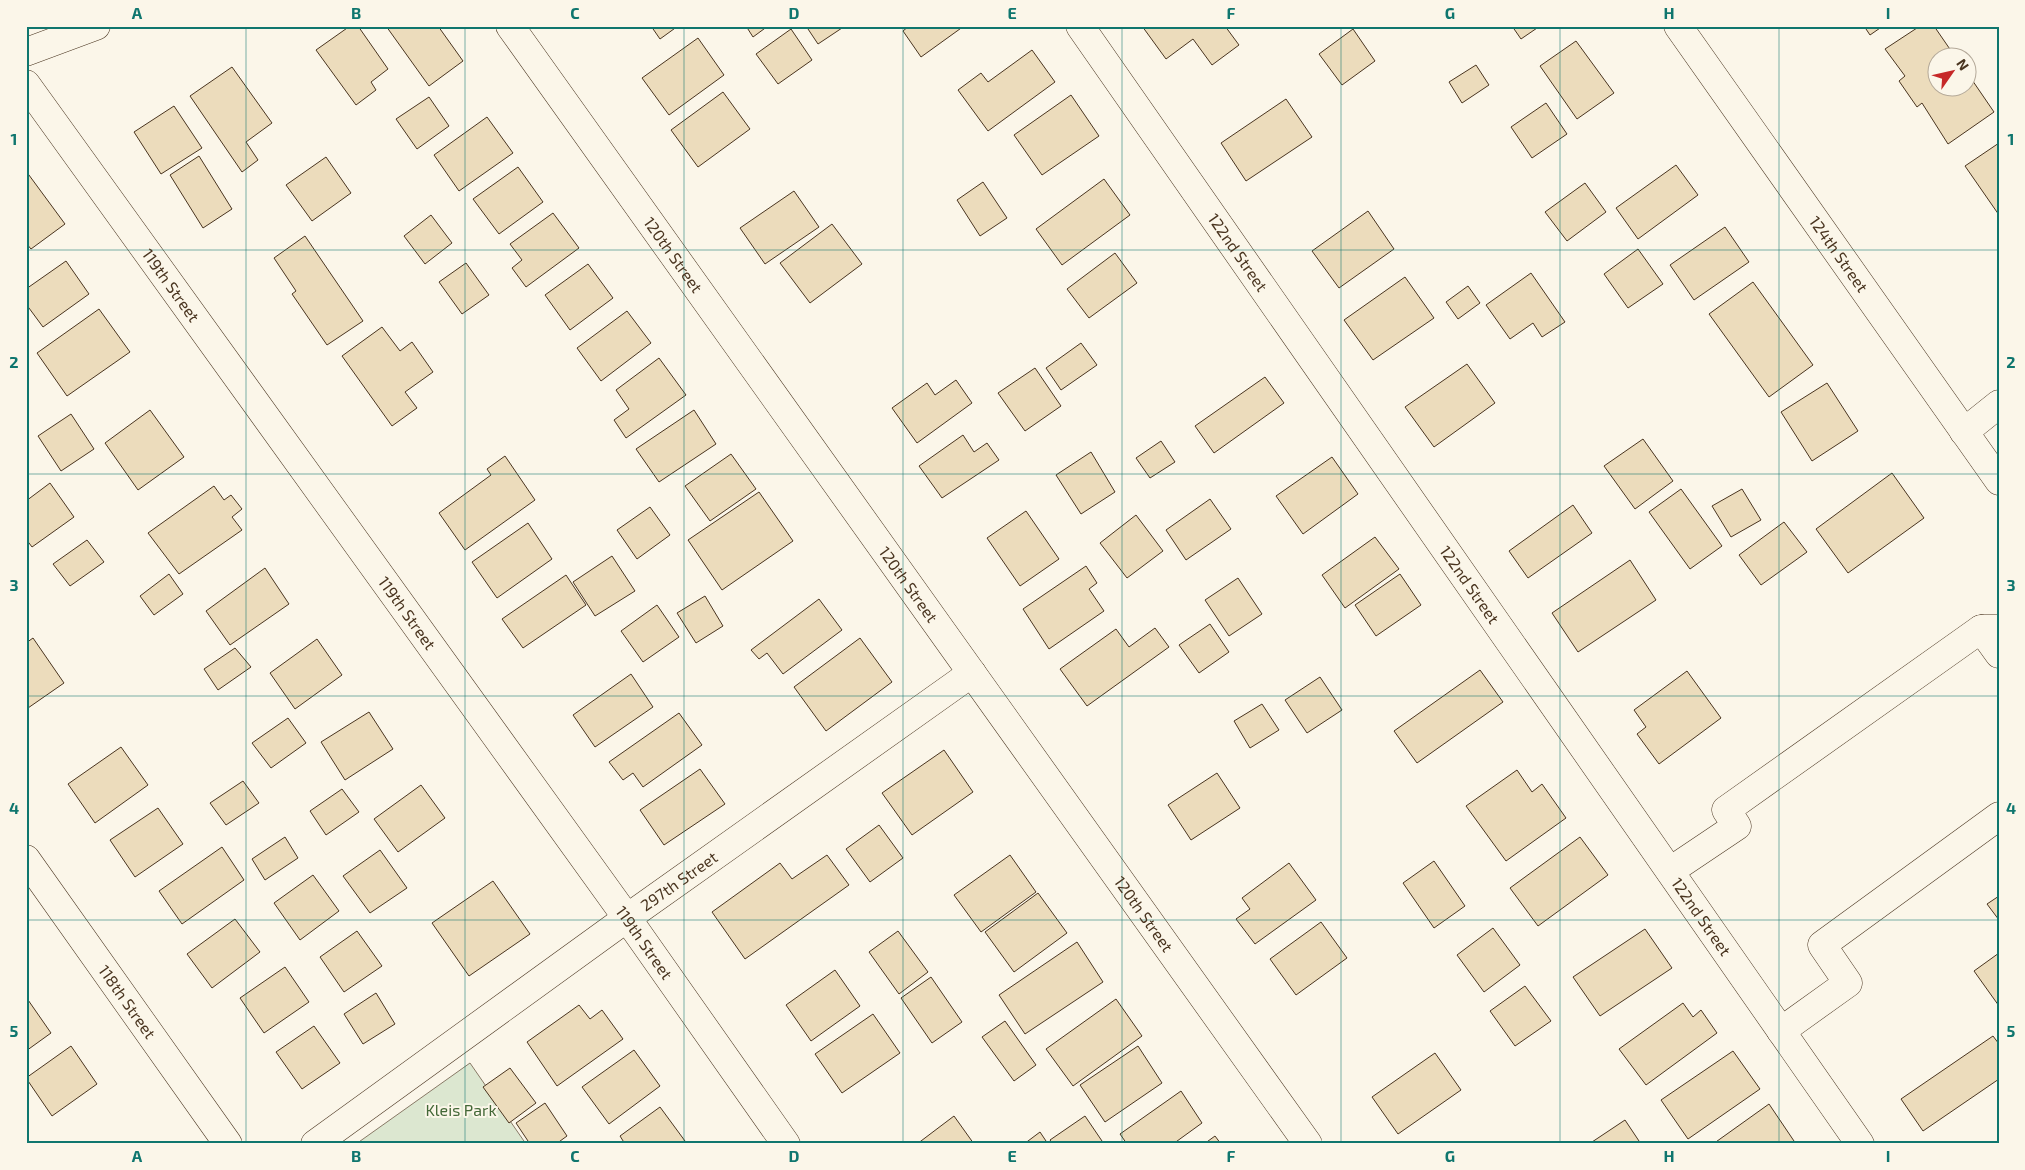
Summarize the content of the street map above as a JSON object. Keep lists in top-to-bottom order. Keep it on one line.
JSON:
{"streets":{"street":["122nd Street","124th Street","120th Street","119th Street","297th Street","118th Street"]},"crossings":[["120th Street","297th Street"],["119th Street","297th Street"]],"parks":["Kleis Park"],"north":"top right","grid":{"columns":["A","B","C","D","E","F","G","H","I"],"rows":["1","2","3","4","5"]}}
